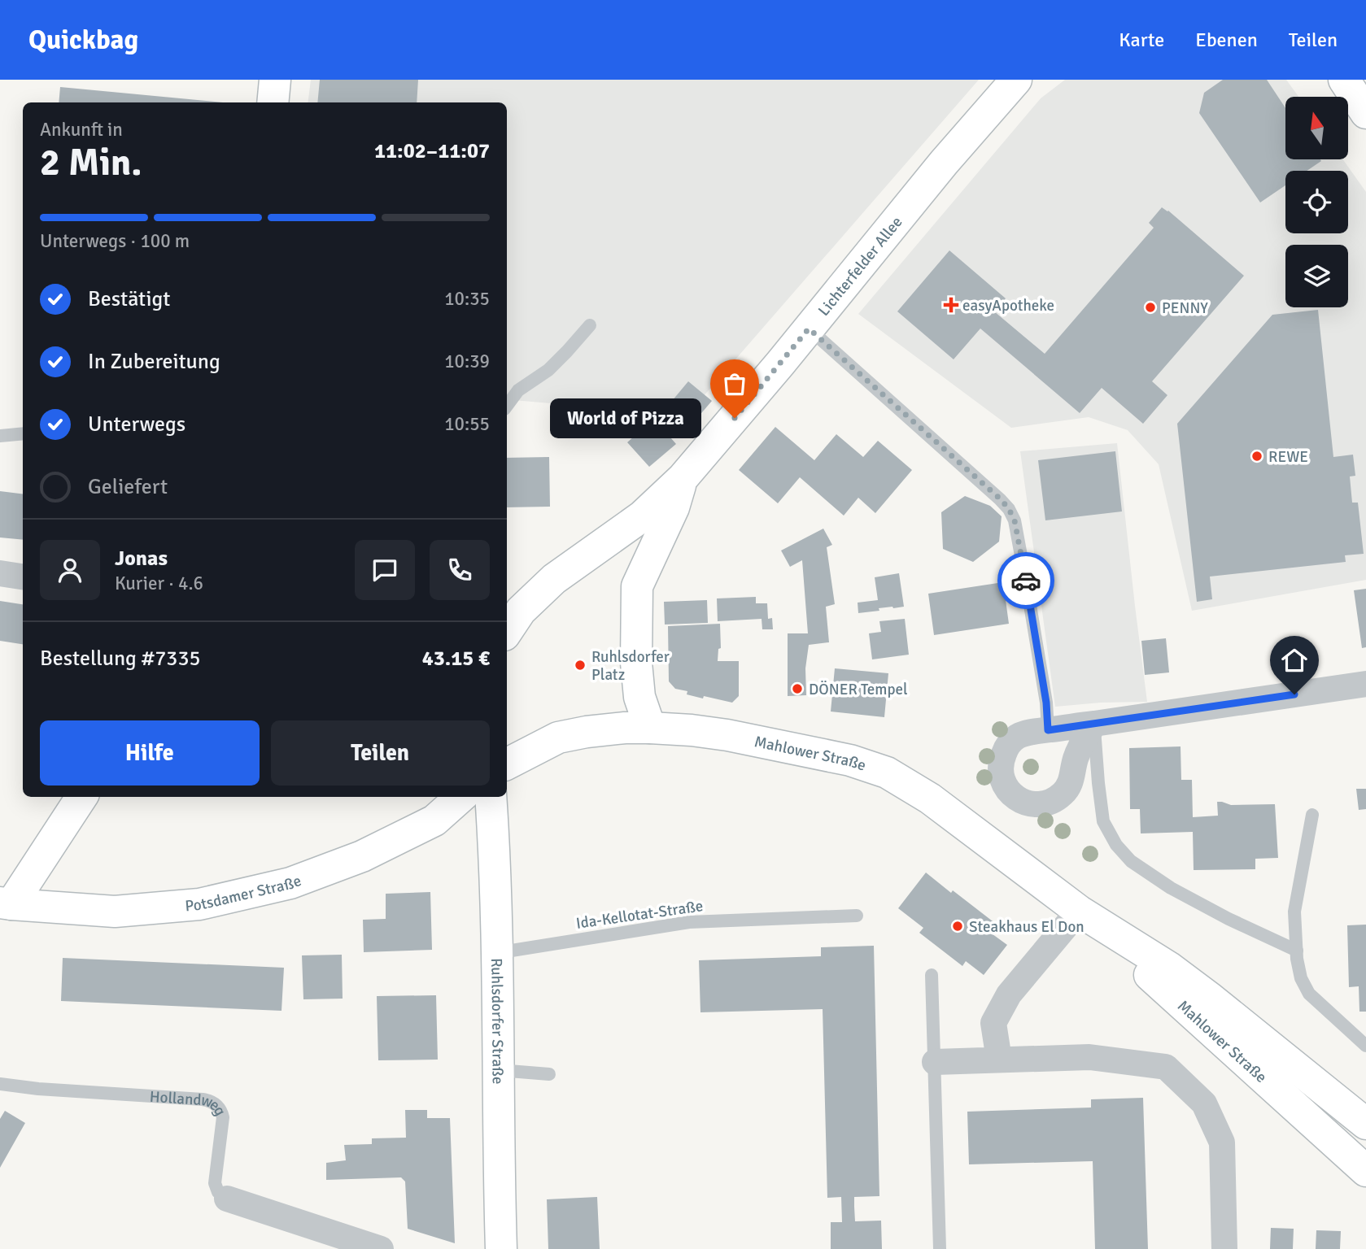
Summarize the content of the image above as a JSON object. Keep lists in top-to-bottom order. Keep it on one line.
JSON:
{"streets":{"main road":["Lichterfelder Allee","Mahlower Straße","Potsdamer Straße","Ruhlsdorfer Straße"],"street":["Hollandweg"],"lane":["Ida-Kellotat-Straße"]},"crossings":[["Ida-Kellotat-Straße","Ruhlsdorfer Straße"]],"places":{"health":["easyApotheke"],"other":["PENNY","World of Pizza","REWE","Ruhlsdorfer Platz","DÖNER Tempel","Steakhaus El Don"]},"north":"top","page":{"header":"Quickbag","nav":["Karte","Ebenen","Teilen"],"heading":["2 Min.","Ankunft in","11:02–11:07"],"panel":["Jonas","Kurier · 4.6","Bestellung #7335","43.15 €"],"bar":"Unterwegs · 100 m","list":[["Bestätigt","10:35"],["In Zubereitung","10:39"],["Unterwegs","10:55"],"Geliefert"],"bubble":"World of Pizza","buttons":["Hilfe","Teilen"]}}
